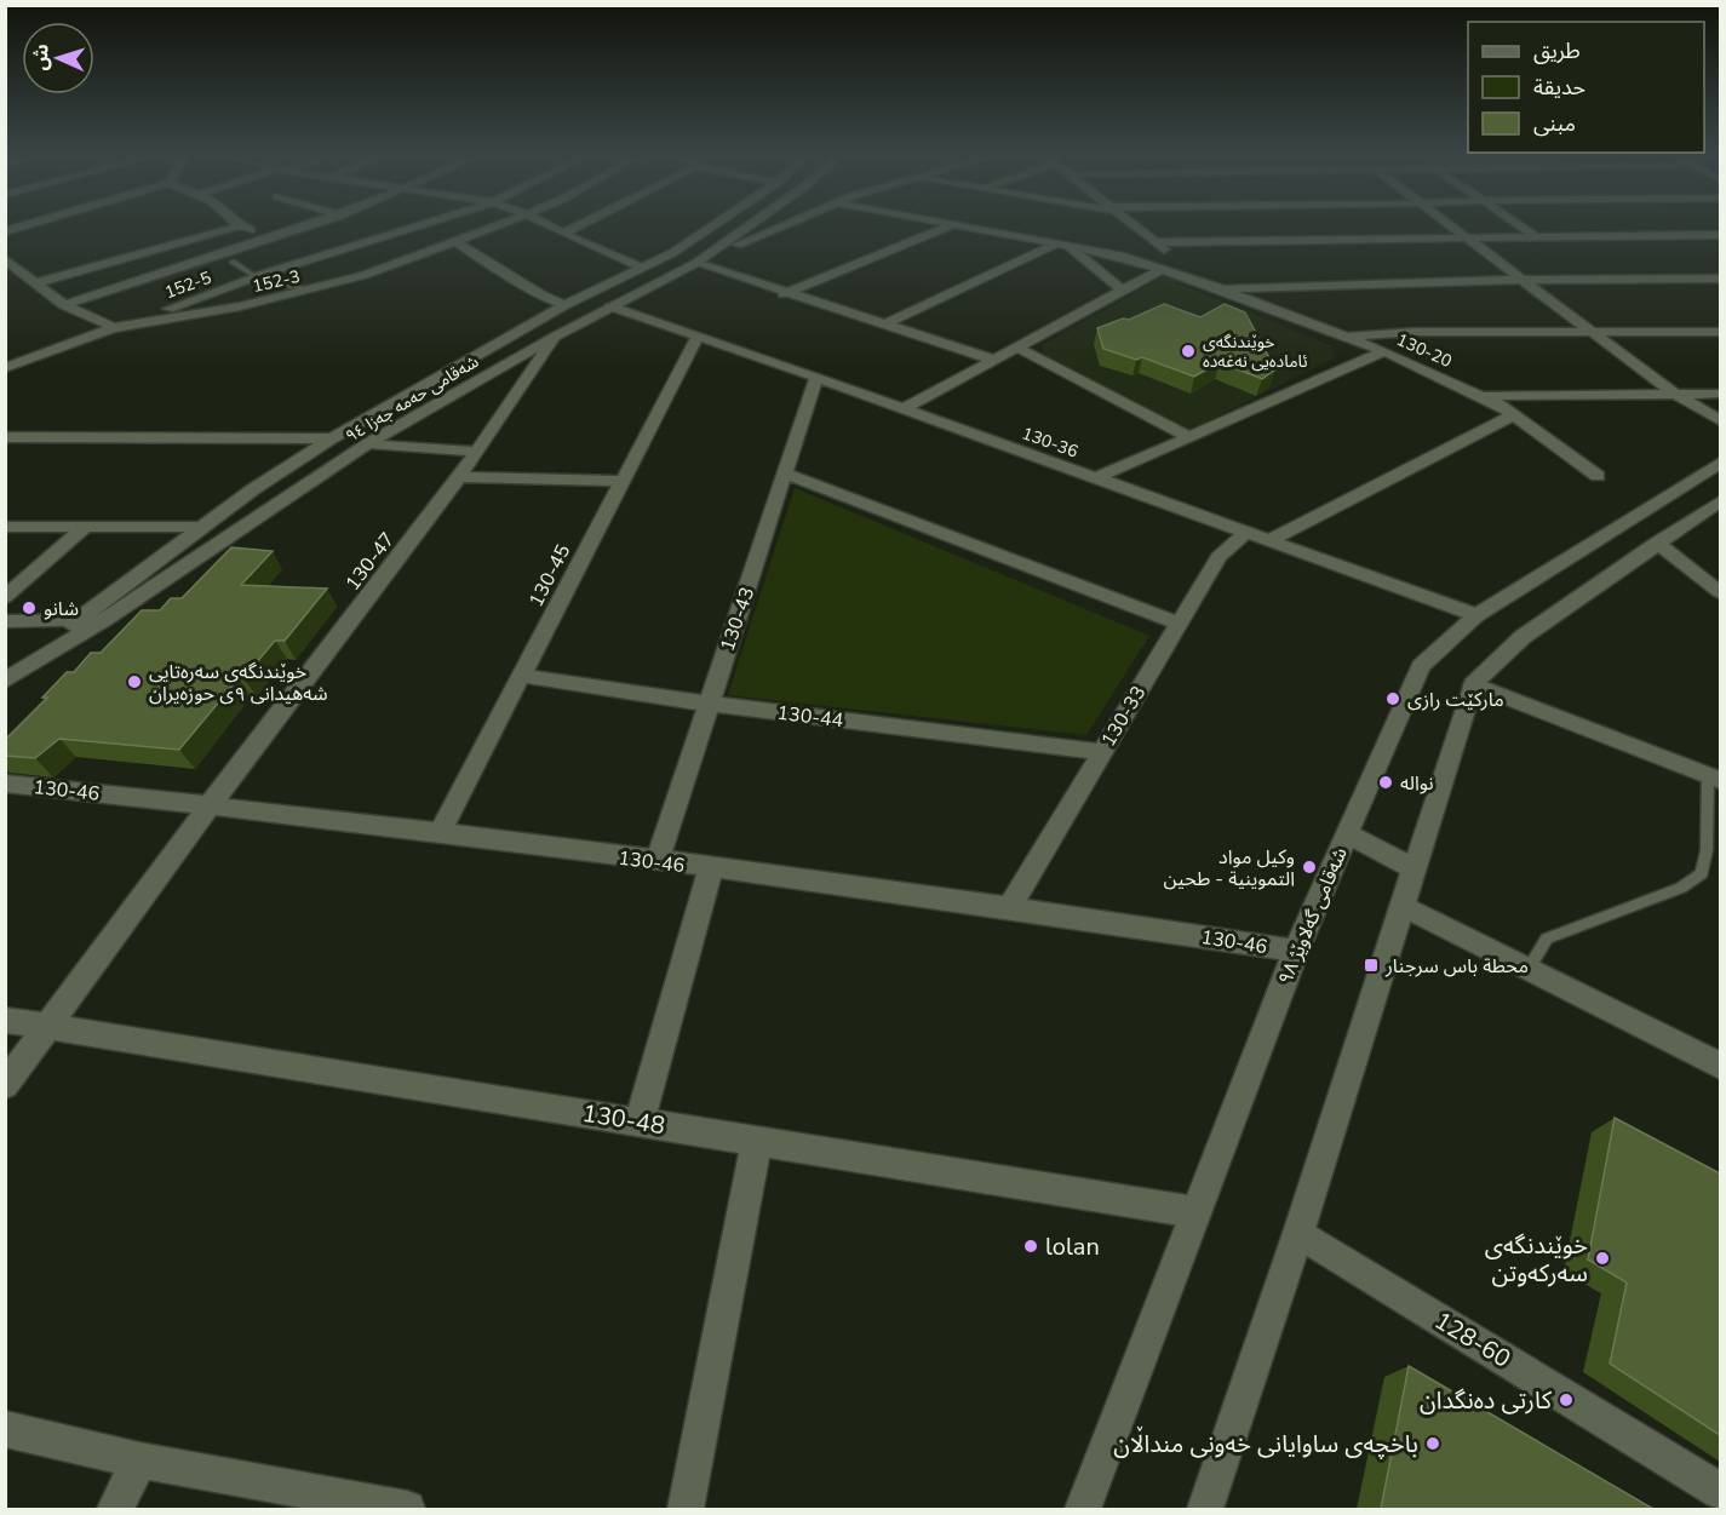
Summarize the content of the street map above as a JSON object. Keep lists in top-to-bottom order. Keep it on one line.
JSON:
{"streets":{"street":["152-3","152-5","130-20","شەقامی حەمە جەزا ٩٤","130-36","130-47","130-45","130-43","130-44","130-33","130-46","شەقامی گەلاوێژ ٩٨","130-48","128-60"]},"crossings":[["152-3","152-5"],["شەقامی حەمە جەزا ٩٤","130-36"],["شەقامی حەمە جەزا ٩٤","130-47"],["130-36","130-45"],["130-36","130-43"],["130-36","130-33"],["130-36","شەقامی گەلاوێژ ٩٨"],["130-47","130-46"],["130-47","130-48"],["130-45","130-44"],["130-45","130-46"],["130-43","130-44"],["130-43","130-46"],["130-44","130-33"],["130-33","130-46"],["130-46","شەقامی گەلاوێژ ٩٨"],["شەقامی گەلاوێژ ٩٨","130-48"]],"places":{"other":["خوێندنگەی ئامادەیی نەغەدە","شانو","خوێندنگەی سەرەتایی شەهیدانی ٩ی حوزەیران","مارکێت رازی","نواله","وكيل مواد التموينية - طحين","lolan","خوێندنگەی سەرکەوتن","کارتی دەنگدان","باخچەی ساوایانی خەونی منداڵان"],"transit":["محطة باس سرجنار"]},"legend":["طريق","حديقة","مبنى"],"north":"left"}
